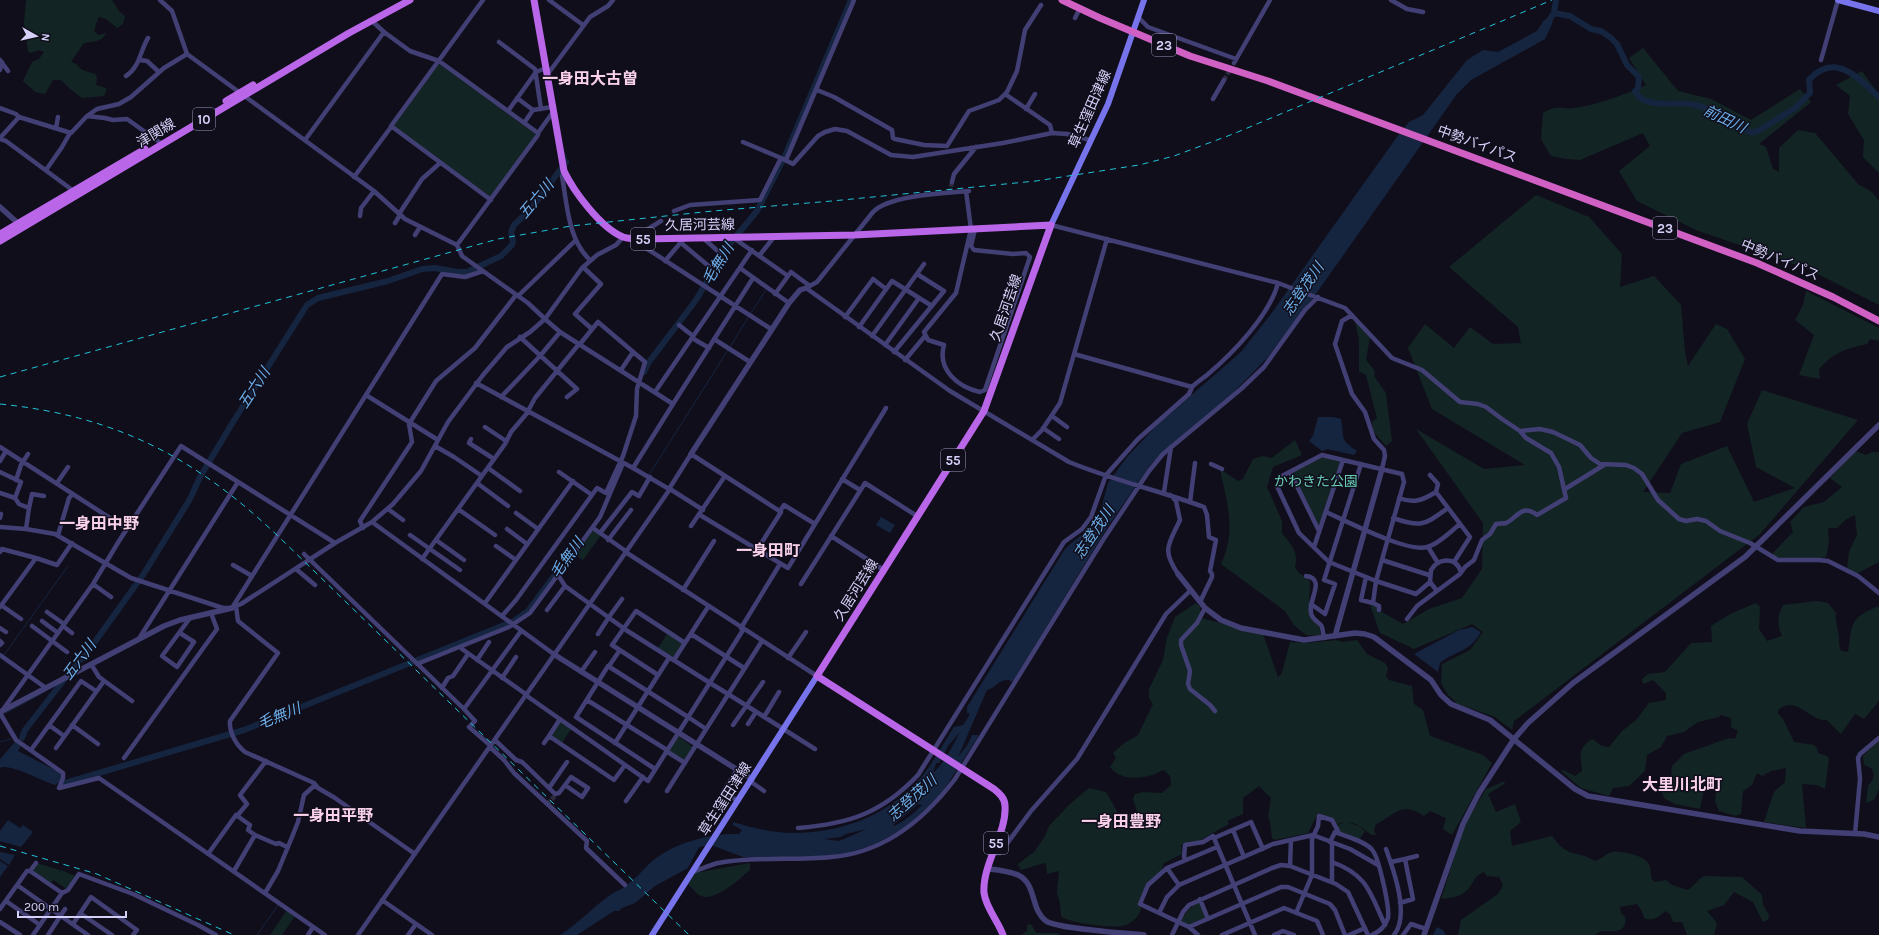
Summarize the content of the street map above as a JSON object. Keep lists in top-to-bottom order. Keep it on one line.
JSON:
{"streets":{"highway":["23","中勢バイパス"],"main road":["草生窪田津線","10","津関線","久居河芸線","55"]},"crossings":[["草生窪田津線","中勢バイパス"],["草生窪田津線","久居河芸線"],["草生窪田津線","55"],["久居河芸線","55"]],"districts":["一身田大古曽","一身田中野","一身田町","大里川北町","一身田平野","一身田豊野"],"water":["前田川","五六川","毛無川","志登茂川"],"parks":["かわきた公園"],"scale_bar":"200 m","north":"right"}
